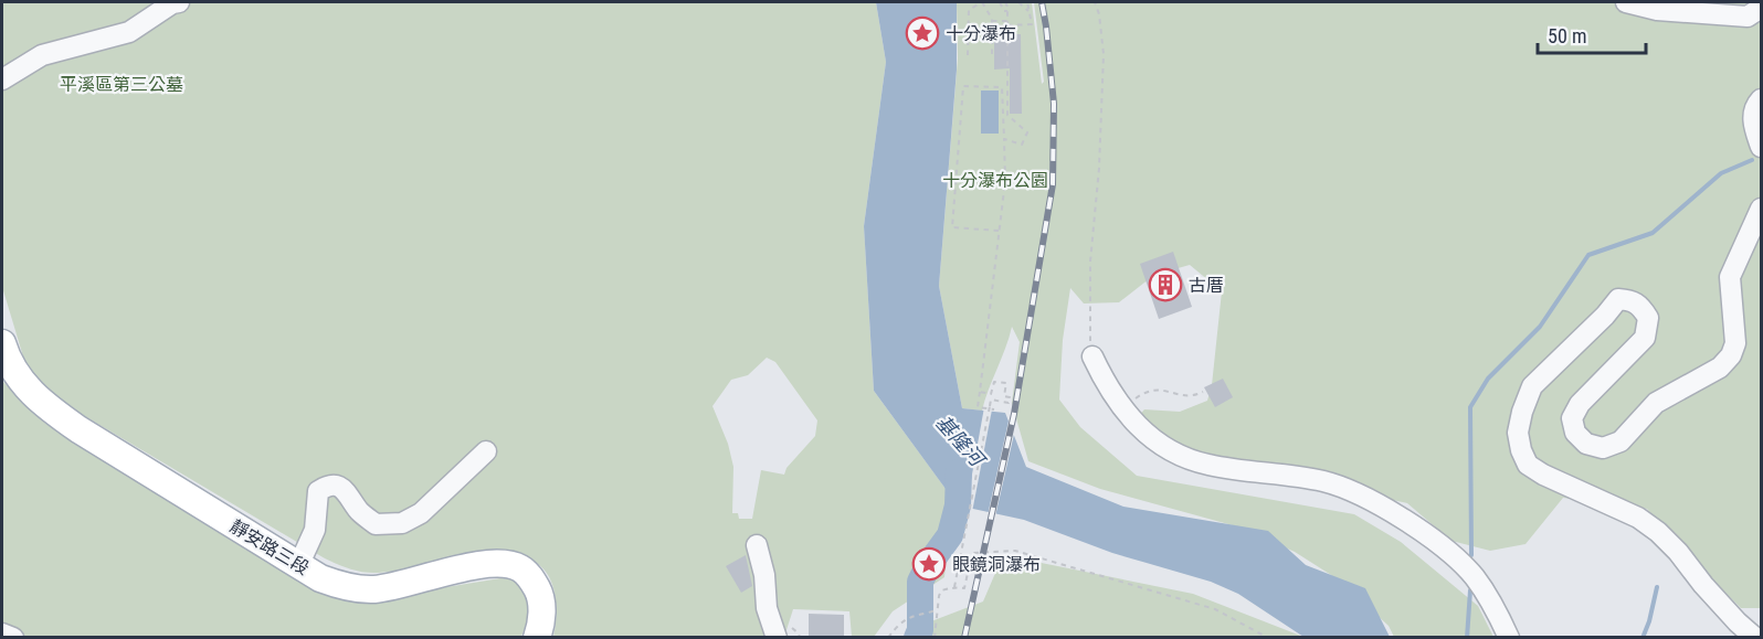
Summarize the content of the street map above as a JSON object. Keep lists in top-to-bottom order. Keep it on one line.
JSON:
{"streets":{"main road":["靜安路三段"]},"water":["基隆河"],"parks":["平溪區第三公墓","十分瀑布公園"],"places":{"place":["十分瀑布","眼鏡洞瀑布"],"building":["古厝"]},"scale_bar":"50 m"}
